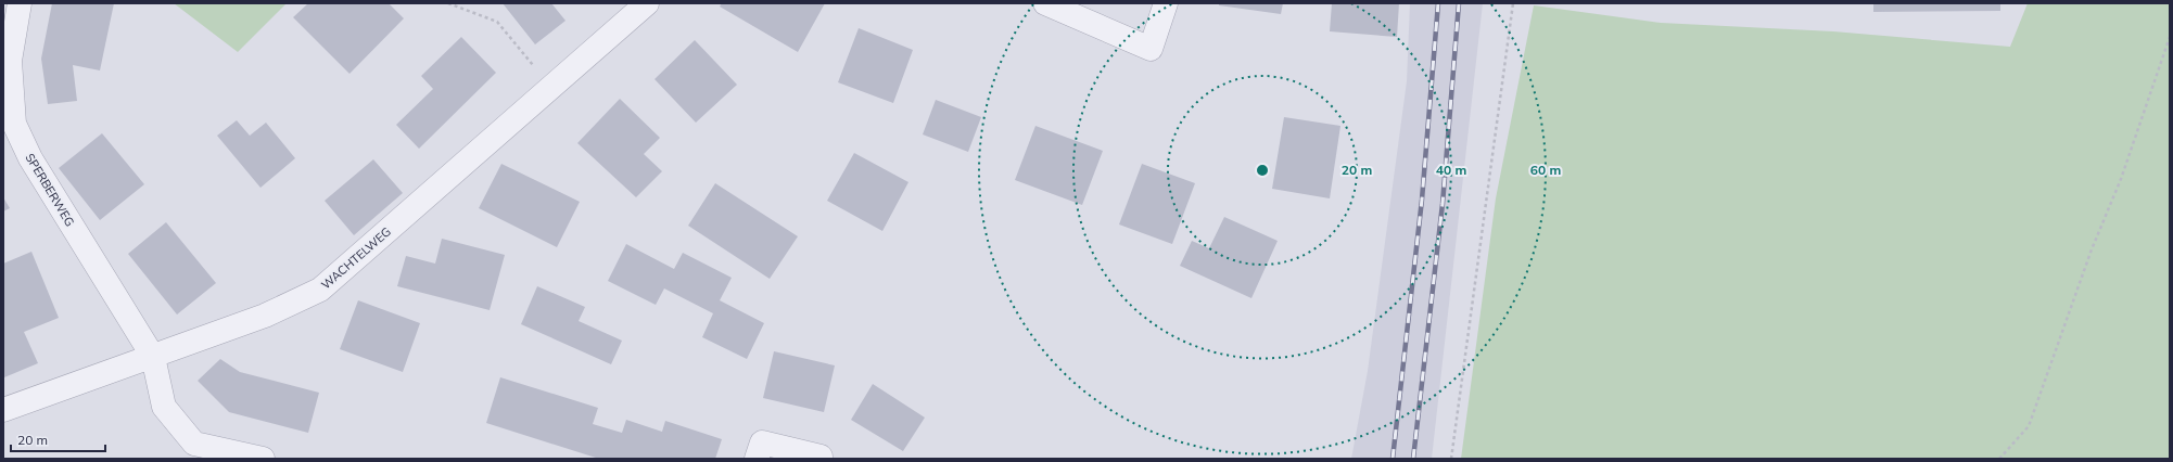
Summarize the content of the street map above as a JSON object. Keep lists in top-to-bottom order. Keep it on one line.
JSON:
{"streets":{"street":["SPERBERWEG","WACHTELWEG"]},"crossings":[["SPERBERWEG","WACHTELWEG"]],"scale_bar":"20 m","rings":["20 m","40 m","60 m"]}
